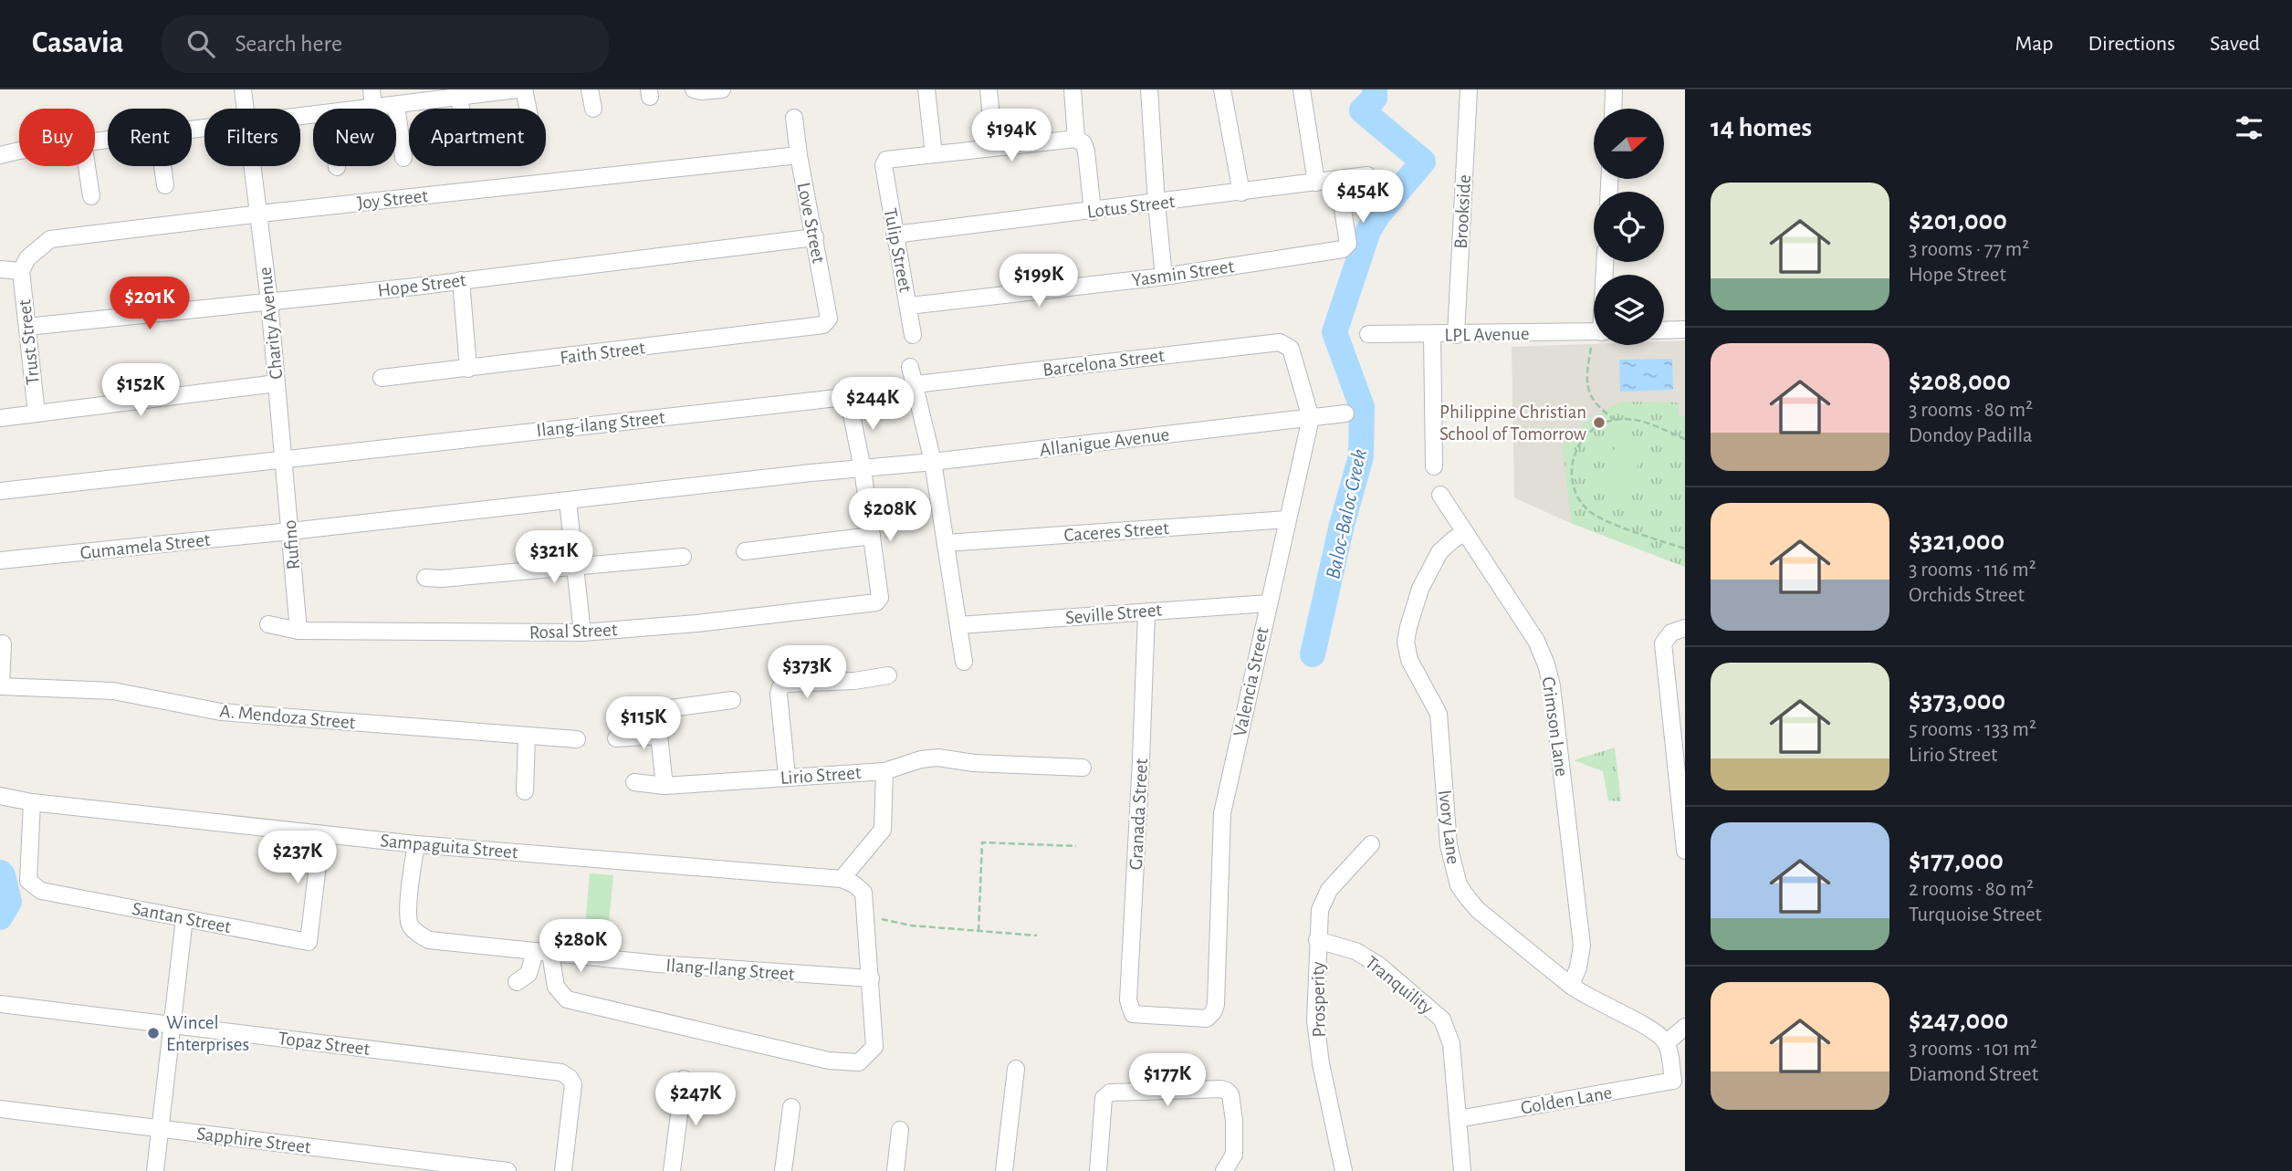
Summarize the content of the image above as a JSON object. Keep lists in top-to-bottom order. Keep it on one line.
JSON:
{"streets":{"street":["Joy Street","Lotus Street","Brookside","Love Street","Tulip Street","Yasmin Street","Hope Street","Charity Avenue","LPL Avenue","Trust Street","Faith Street","Barcelona Street","Ilang-ilang Street","Allanigue Avenue","Caceres Street","Rufino","Gumamela Street","Seville Street","Rosal Street","Valencia Street","A. Mendoza Street","Crimson Lane","Lirio Street","Granada Street","Ivory Lane","Sampaguita Street","Santan Street","Ilang-Ilang Street","Tranquility","Prosperity","Topaz Street","Golden Lane","Sapphire Street"]},"crossings":[["Joy Street","Love Street"],["Joy Street","Charity Avenue"],["Joy Street","Trust Street"],["Lotus Street","Tulip Street"],["Lotus Street","Yasmin Street"],["Brookside","LPL Avenue"],["Love Street","Hope Street"],["Love Street","Faith Street"],["Tulip Street","Yasmin Street"],["Hope Street","Charity Avenue"],["Hope Street","Trust Street"],["Charity Avenue","Ilang-ilang Street"],["Charity Avenue","Rufino"],["Barcelona Street","Valencia Street"],["Ilang-ilang Street","Allanigue Avenue"],["Ilang-ilang Street","Rufino"],["Allanigue Avenue","Valencia Street"],["Caceres Street","Valencia Street"],["Rufino","Gumamela Street"],["Rufino","Rosal Street"],["Seville Street","Valencia Street"],["Seville Street","Granada Street"],["Valencia Street","Granada Street"],["Crimson Lane","Ivory Lane"],["Lirio Street","Sampaguita Street"],["Sampaguita Street","Santan Street"],["Sampaguita Street","Ilang-Ilang Street"],["Tranquility","Prosperity"],["Tranquility","Golden Lane"]],"water":["Baloc-Baloc Creek"],"places":["Philippine Christian School of Tomorrow","Wincel Enterprises"],"north":"right","page":{"header":"Casavia","search":"Search here","nav":["Map","Directions","Saved"],"heading":"14 homes","price":["$194K","$454K","$199K","$201K","$152K","$244K","$208K","$321K","$373K","$115K","$237K","$280K","$177K","$247K"],"chip":["Buy","Rent","Filters","New","Apartment"],"list":[{"name":"$201,000","note":"3 rooms · 77 m² · Hope Street"},{"name":"$208,000","note":"3 rooms · 80 m² · Dondoy Padilla"},{"name":"$321,000","note":"3 rooms · 116 m² · Orchids Street"},{"name":"$373,000","note":"5 rooms · 133 m² · Lirio Street"},{"name":"$177,000","note":"2 rooms · 80 m² · Turquoise Street"},{"name":"$247,000","note":"3 rooms · 101 m² · Diamond Street"}]}}
